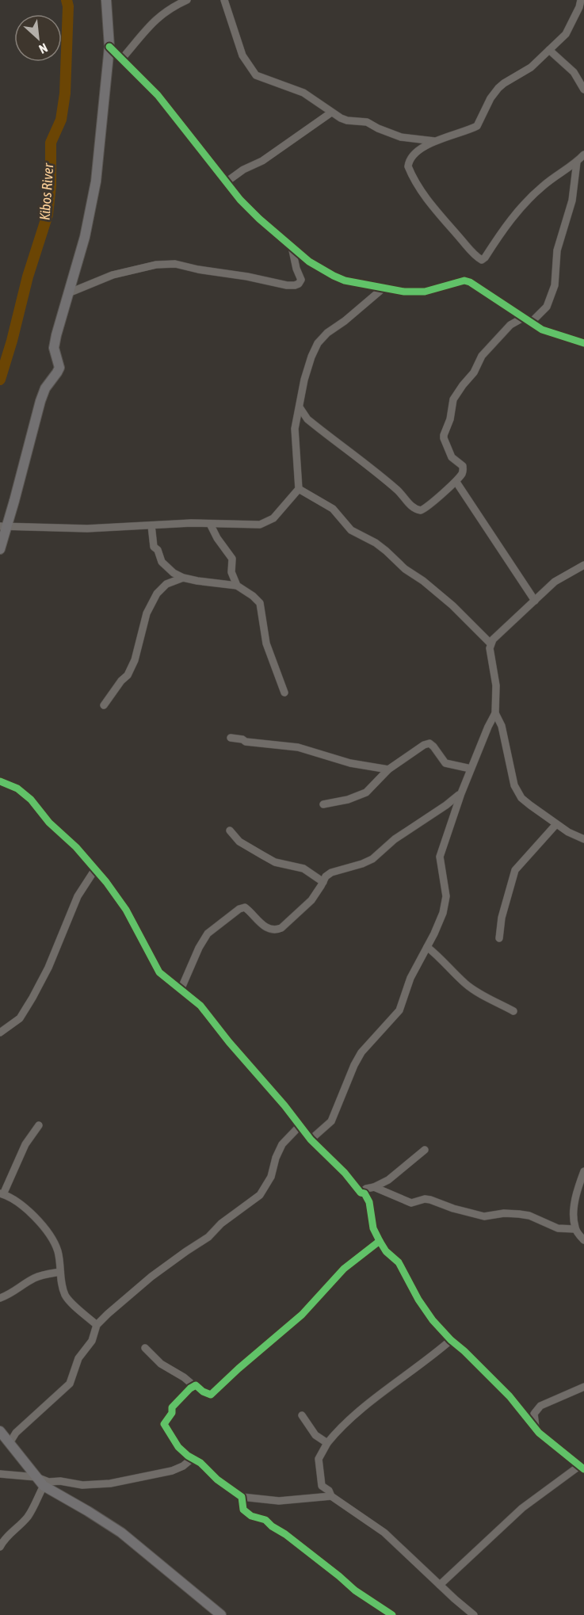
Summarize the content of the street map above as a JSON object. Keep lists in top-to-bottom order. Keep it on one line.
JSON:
{"water":["Kibos River"],"north":"bottom right"}
